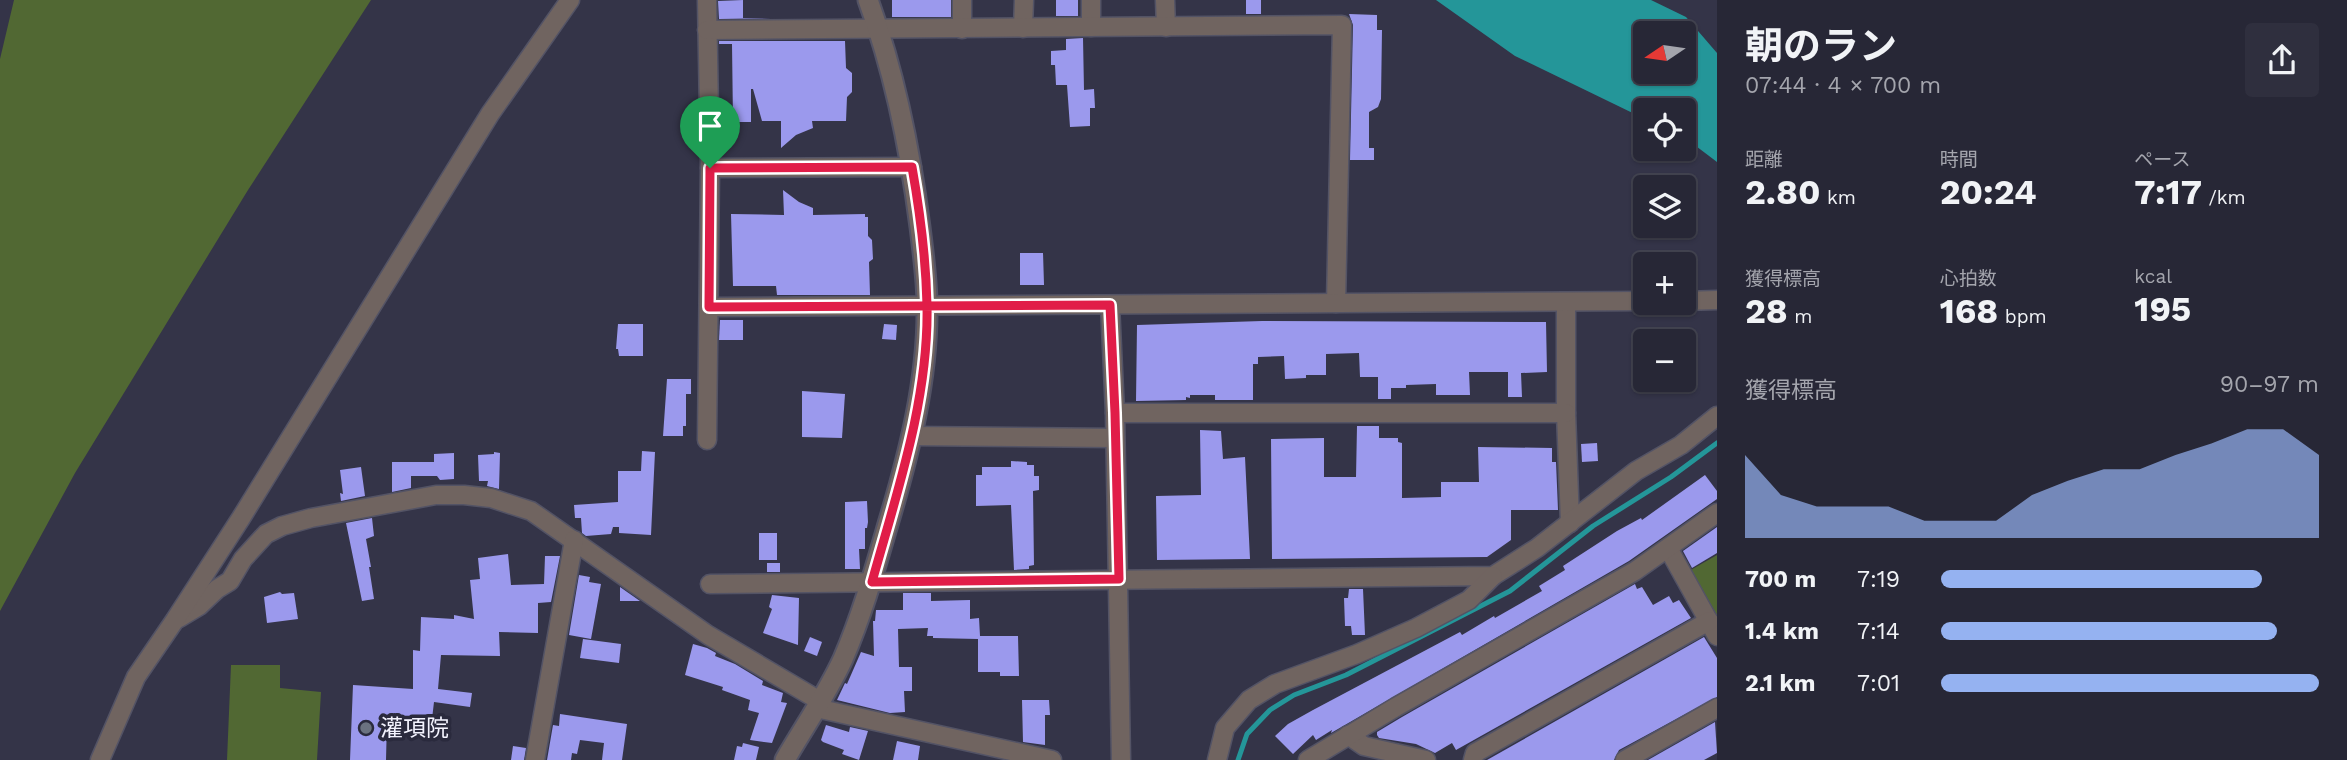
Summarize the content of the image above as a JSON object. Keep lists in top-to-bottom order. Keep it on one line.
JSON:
{"places":["灌項院"],"north":"left","page":{"heading":["朝のラン","07:44 · 4 × 700 m"],"map_buttons":["+","−"],"stats":[["距離","2.80 km"],["時間","20:24"],["ペース","7:17 /km"],["獲得標高","28 m"],["心拍数","168 bpm"],["kcal","195"]],"chart":["獲得標高","90–97 m"],"list":[{"name":"700 m","note":"7:19"},{"name":"1.4 km","note":"7:14"},{"name":"2.1 km","note":"7:01"}]}}
